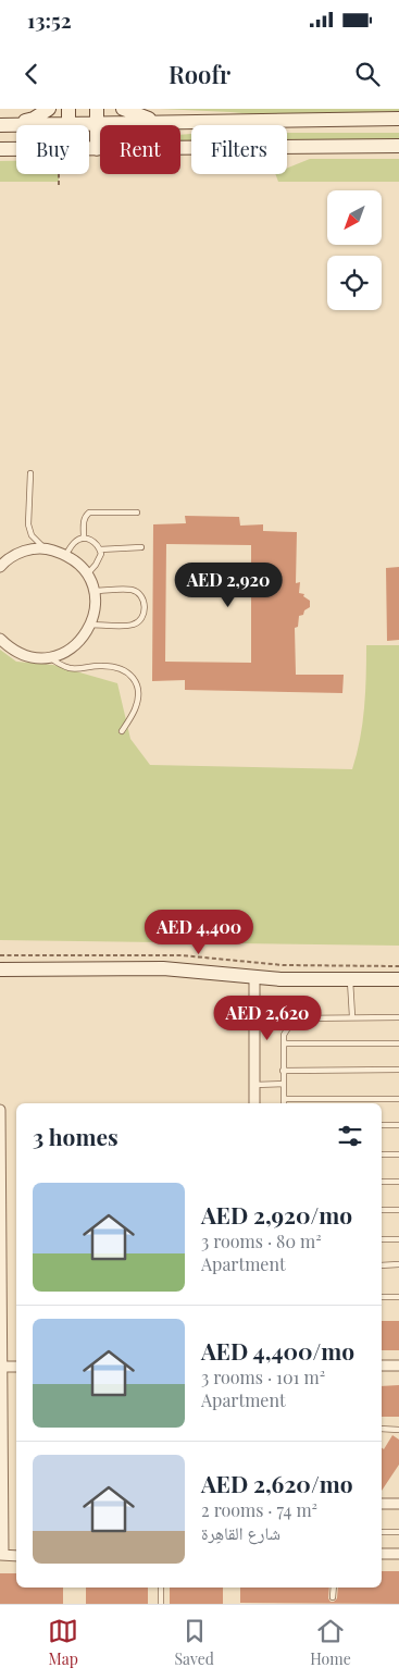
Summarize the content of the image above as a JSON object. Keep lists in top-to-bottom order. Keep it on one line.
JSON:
{"north":"bottom left","page":{"status":"13:52","header":"Roofr","chip":["Buy","Rent","Filters"],"price":["AED 2,920","AED 4,400","AED 2,620"],"heading":"3 homes","list":[{"name":"AED 2,920/mo","note":"3 rooms · 80 m² · Apartment"},{"name":"AED 4,400/mo","note":"3 rooms · 101 m² · Apartment"},{"name":"AED 2,620/mo","note":"2 rooms · 74 m² · شارع القاهِرة"}],"tabs":["Map","Saved","Home"]}}
